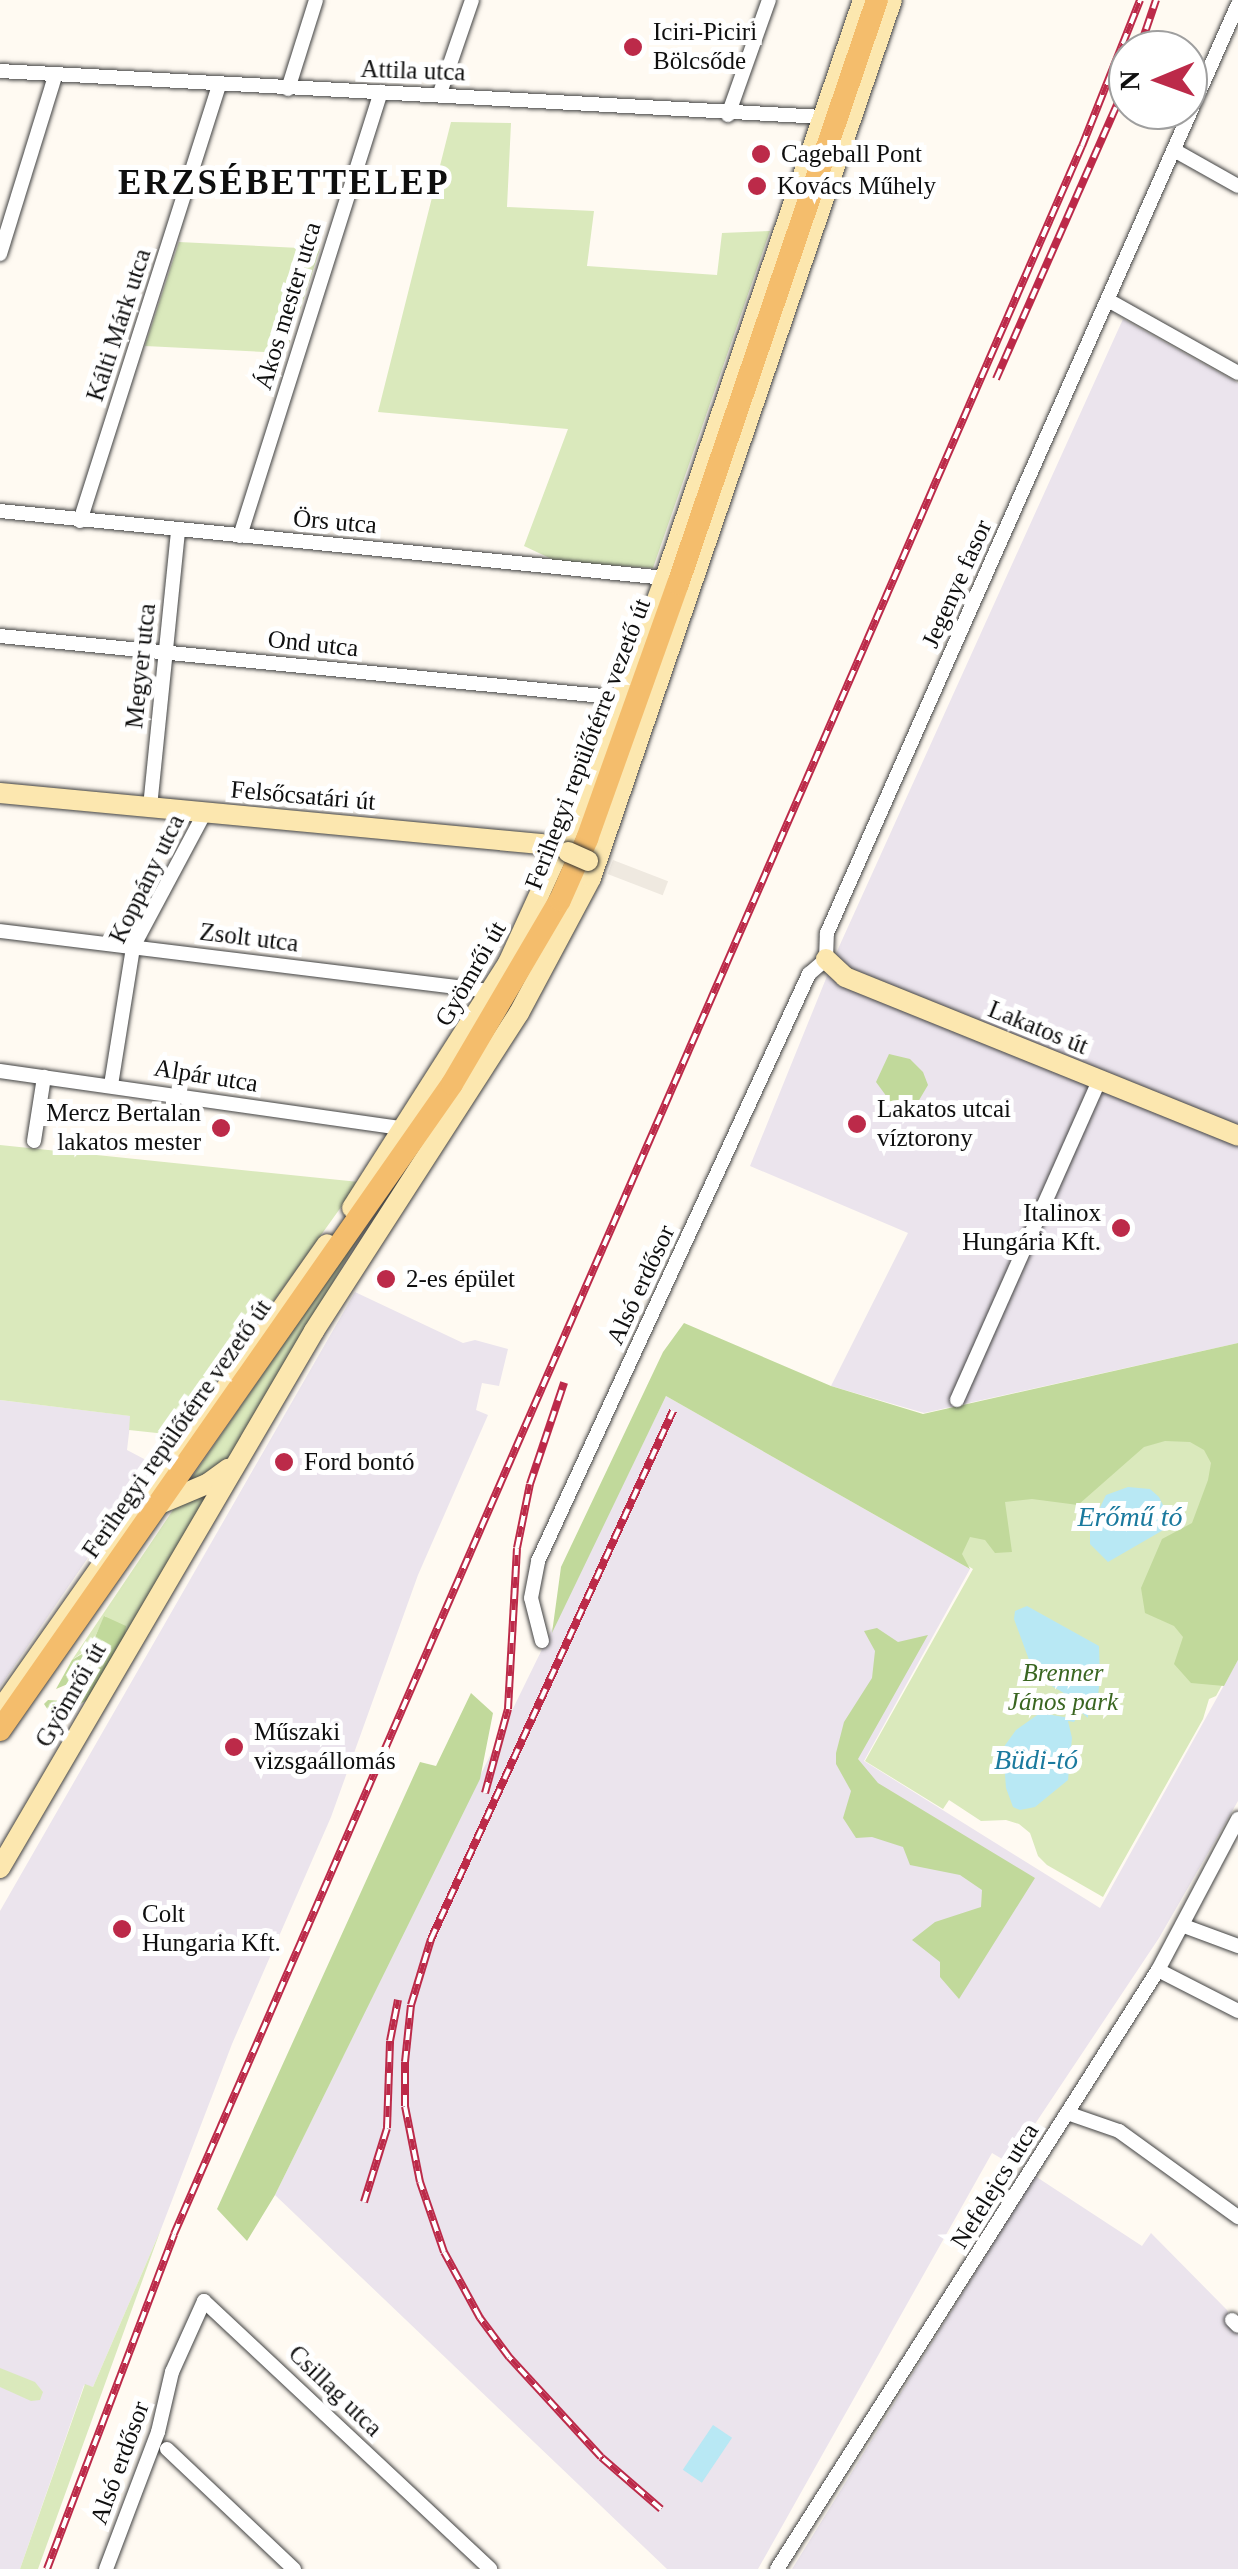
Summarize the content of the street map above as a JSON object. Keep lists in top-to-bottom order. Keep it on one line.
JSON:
{"streets":{"main road":["Ferihegyi repülőtérre vezető út"],"street":["Attila utca","Ákos mester utca","Kálti Márk utca","Örs utca","Jegenye fasor","Ond utca","Megyer utca","Felsőcsatári út","Koppány utca","Zsolt utca","Gyömrői út","Lakatos út","Alpár utca","Alsó erdősor","Nefelejcs utca","Csillag utca"]},"crossings":[["Attila utca","Ákos mester utca"],["Attila utca","Kálti Márk utca"],["Attila utca","Gyömrői út"],["Ákos mester utca","Örs utca"],["Kálti Márk utca","Örs utca"],["Örs utca","Megyer utca"],["Örs utca","Gyömrői út"],["Jegenye fasor","Lakatos út"],["Jegenye fasor","Alsó erdősor"],["Ond utca","Megyer utca"],["Ond utca","Gyömrői út"],["Megyer utca","Felsőcsatári út"],["Ferihegyi repülőtérre vezető út","Gyömrői út"],["Felsőcsatári út","Koppány utca"],["Felsőcsatári út","Gyömrői út"],["Koppány utca","Zsolt utca"],["Koppány utca","Alpár utca"],["Zsolt utca","Gyömrői út"],["Gyömrői út","Alpár utca"],["Lakatos út","Alsó erdősor"],["Alsó erdősor","Csillag utca"]],"districts":["ERZSÉBETTELEP"],"water":["Erőmű tó","Büdi-tó"],"parks":["Brenner János park"],"places":["Iciri-Piciri Bölcsőde","Cageball Pont","Kovács Műhely","Lakatos utcai víztorony","Mercz Bertalan lakatos mester","Italinox Hungária Kft.","2-es épület","Ford bontó","Műszaki vizsgaállomás","Colt Hungaria Kft."],"north":"left"}
